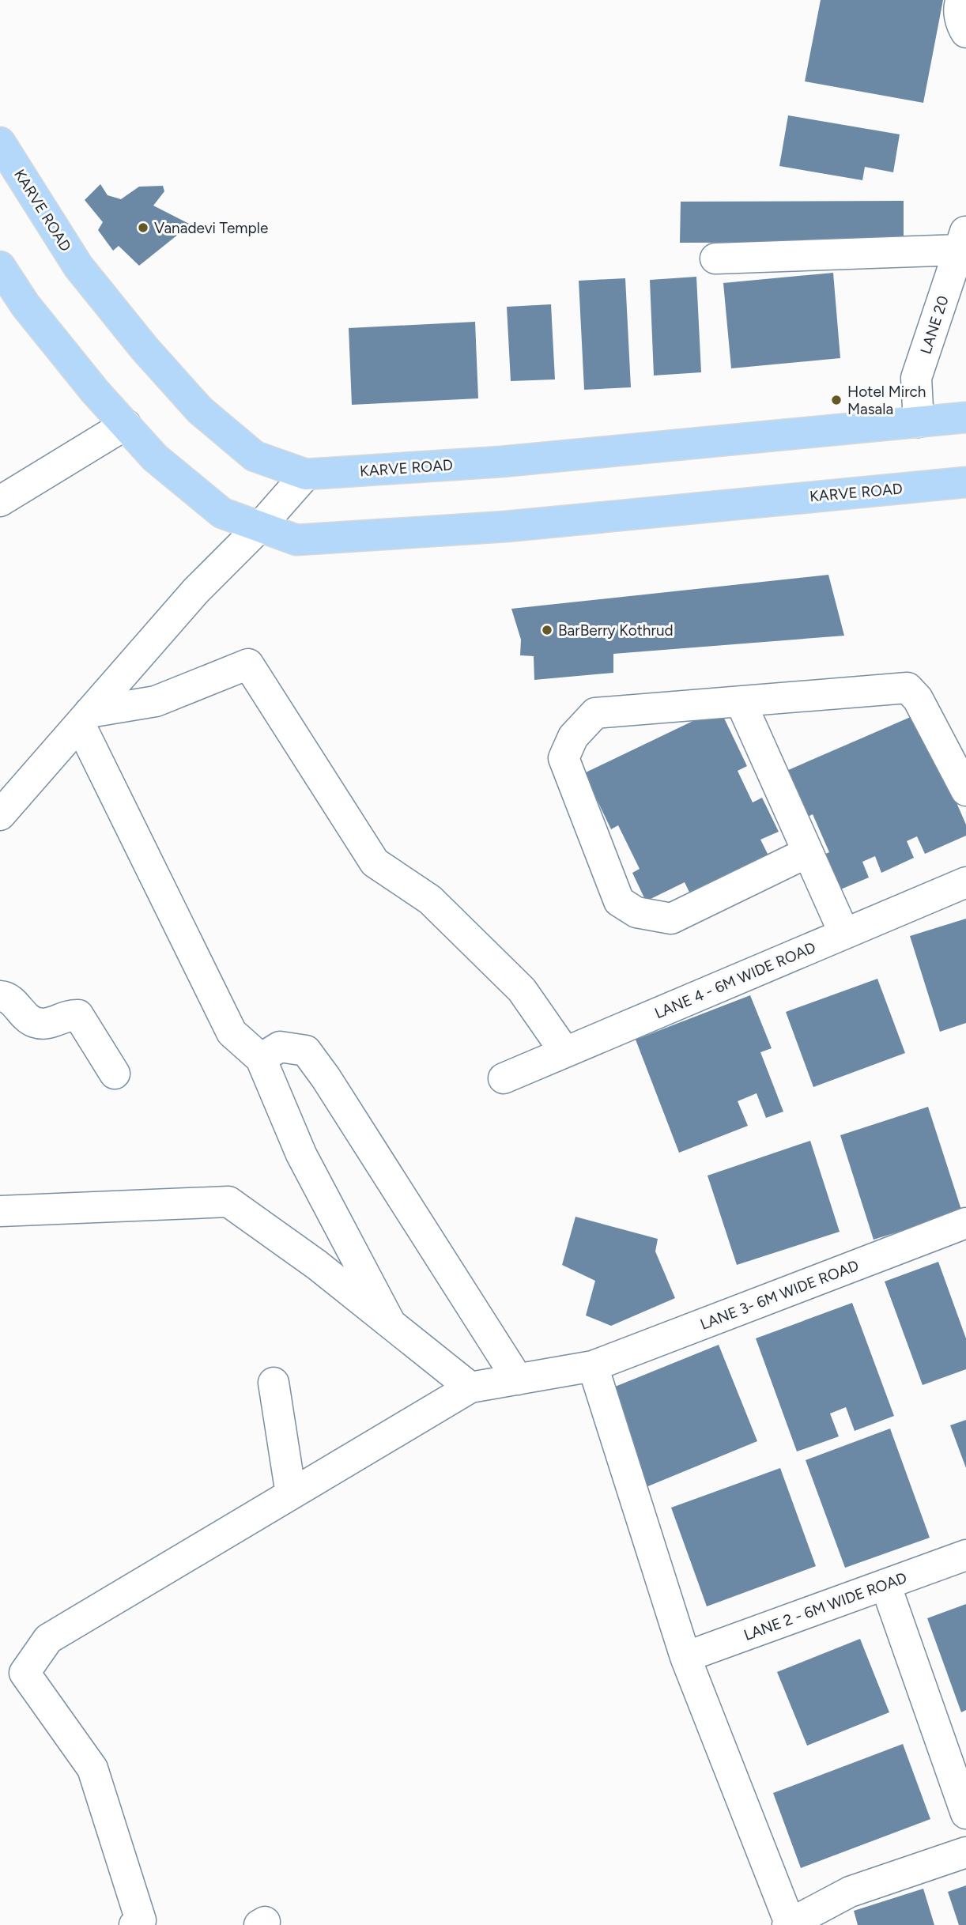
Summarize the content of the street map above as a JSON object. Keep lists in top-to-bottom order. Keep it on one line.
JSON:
{"streets":{"main road":["KARVE ROAD"],"street":["LANE 20","LANE 4 - 6M WIDE ROAD","LANE 3- 6M WIDE ROAD","LANE 2 - 6M WIDE ROAD"]},"crossings":[["KARVE ROAD","LANE 20"]],"places":["Vanadevi Temple","Hotel Mirch Masala","BarBerry Kothrud"]}
